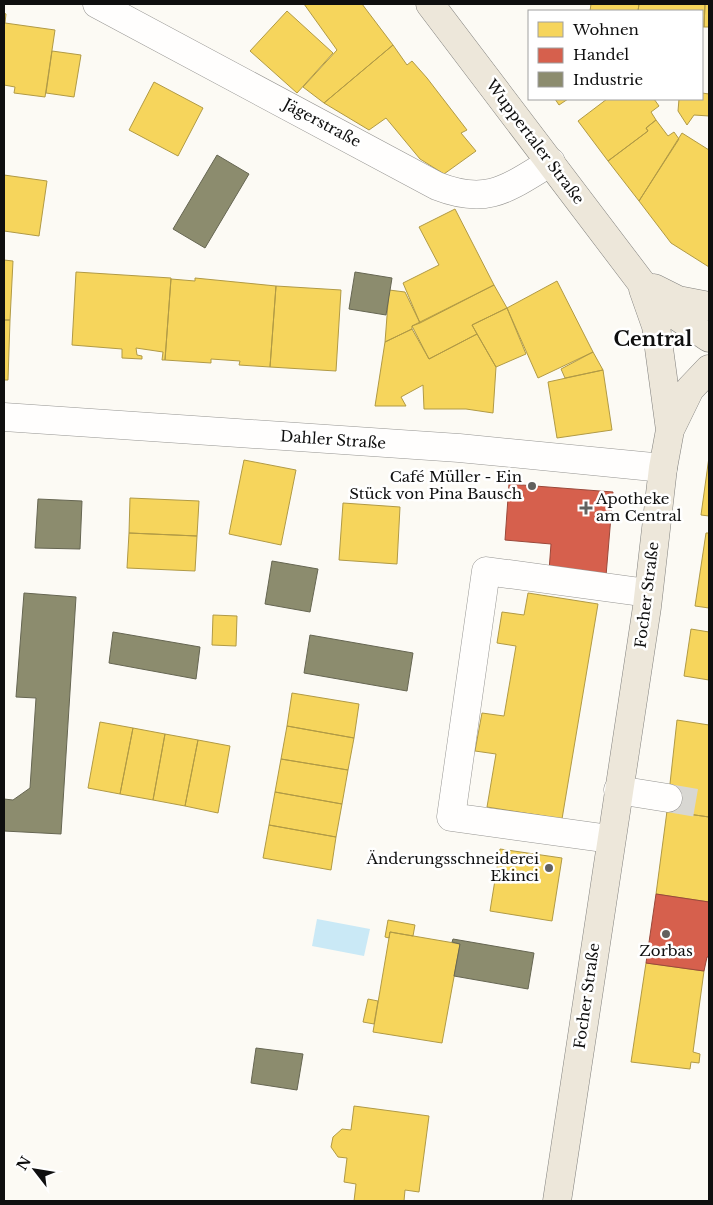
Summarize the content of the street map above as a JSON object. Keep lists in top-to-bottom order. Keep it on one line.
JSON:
{"streets":{"main road":["Wuppertaler Straße","Focher Straße"],"street":["Jägerstraße","Dahler Straße"]},"crossings":[["Jägerstraße","Wuppertaler Straße"],["Wuppertaler Straße","Focher Straße"],["Dahler Straße","Focher Straße"]],"districts":["Central"],"places":{"other":["Café Müller - Ein Stück von Pina Bausch","Änderungsschneiderei Ekinci","Zorbas"],"health":["Apotheke am Central"]},"legend":["Wohnen","Handel","Industrie"],"north":"top left"}
